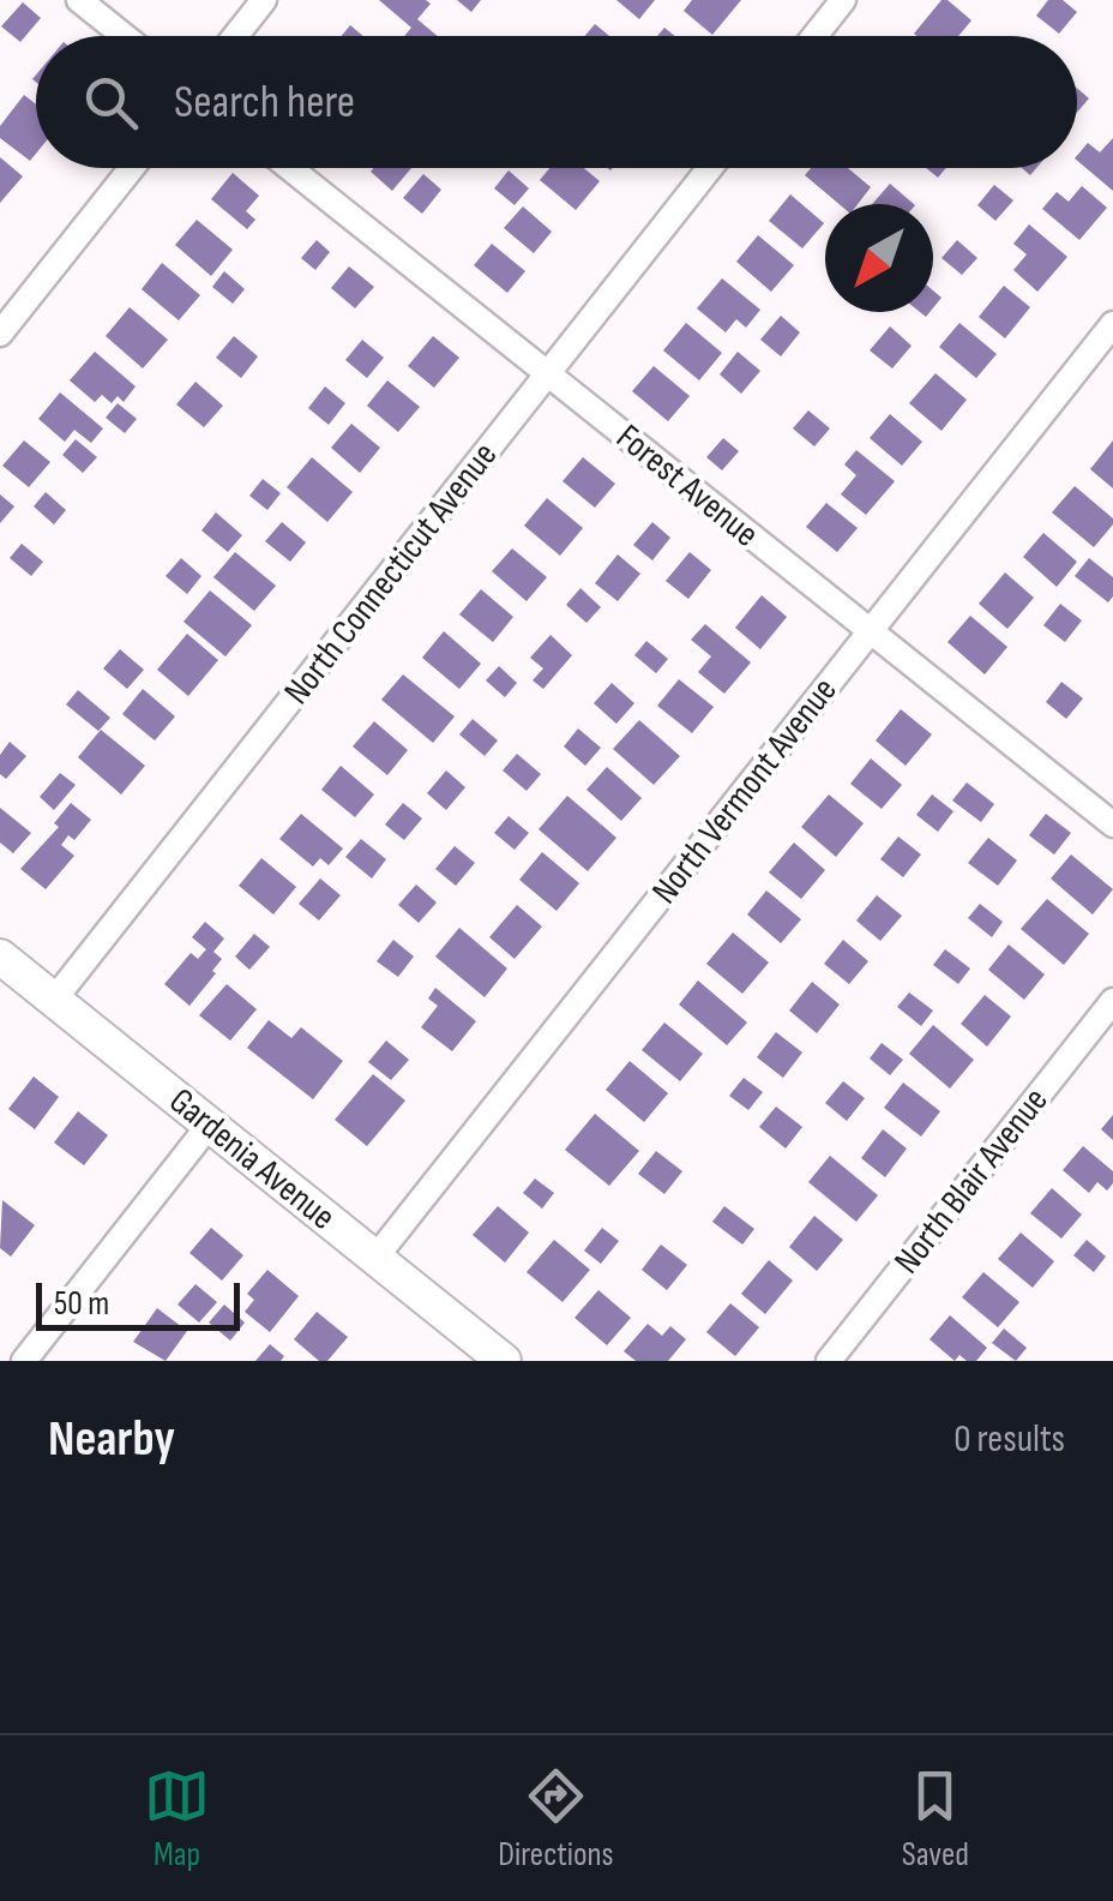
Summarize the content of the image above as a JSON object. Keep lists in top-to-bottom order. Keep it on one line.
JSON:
{"streets":{"street":["Forest Avenue","North Connecticut Avenue","North Vermont Avenue","Gardenia Avenue","North Blair Avenue"]},"crossings":[["Forest Avenue","North Connecticut Avenue"],["Forest Avenue","North Vermont Avenue"],["North Connecticut Avenue","Gardenia Avenue"],["North Vermont Avenue","Gardenia Avenue"]],"scale_bar":"50 m","north":"bottom left","page":{"search":"Search here","scale":"50 m","heading":["Nearby","0 results"],"nav":["Map","Directions","Saved"]}}
